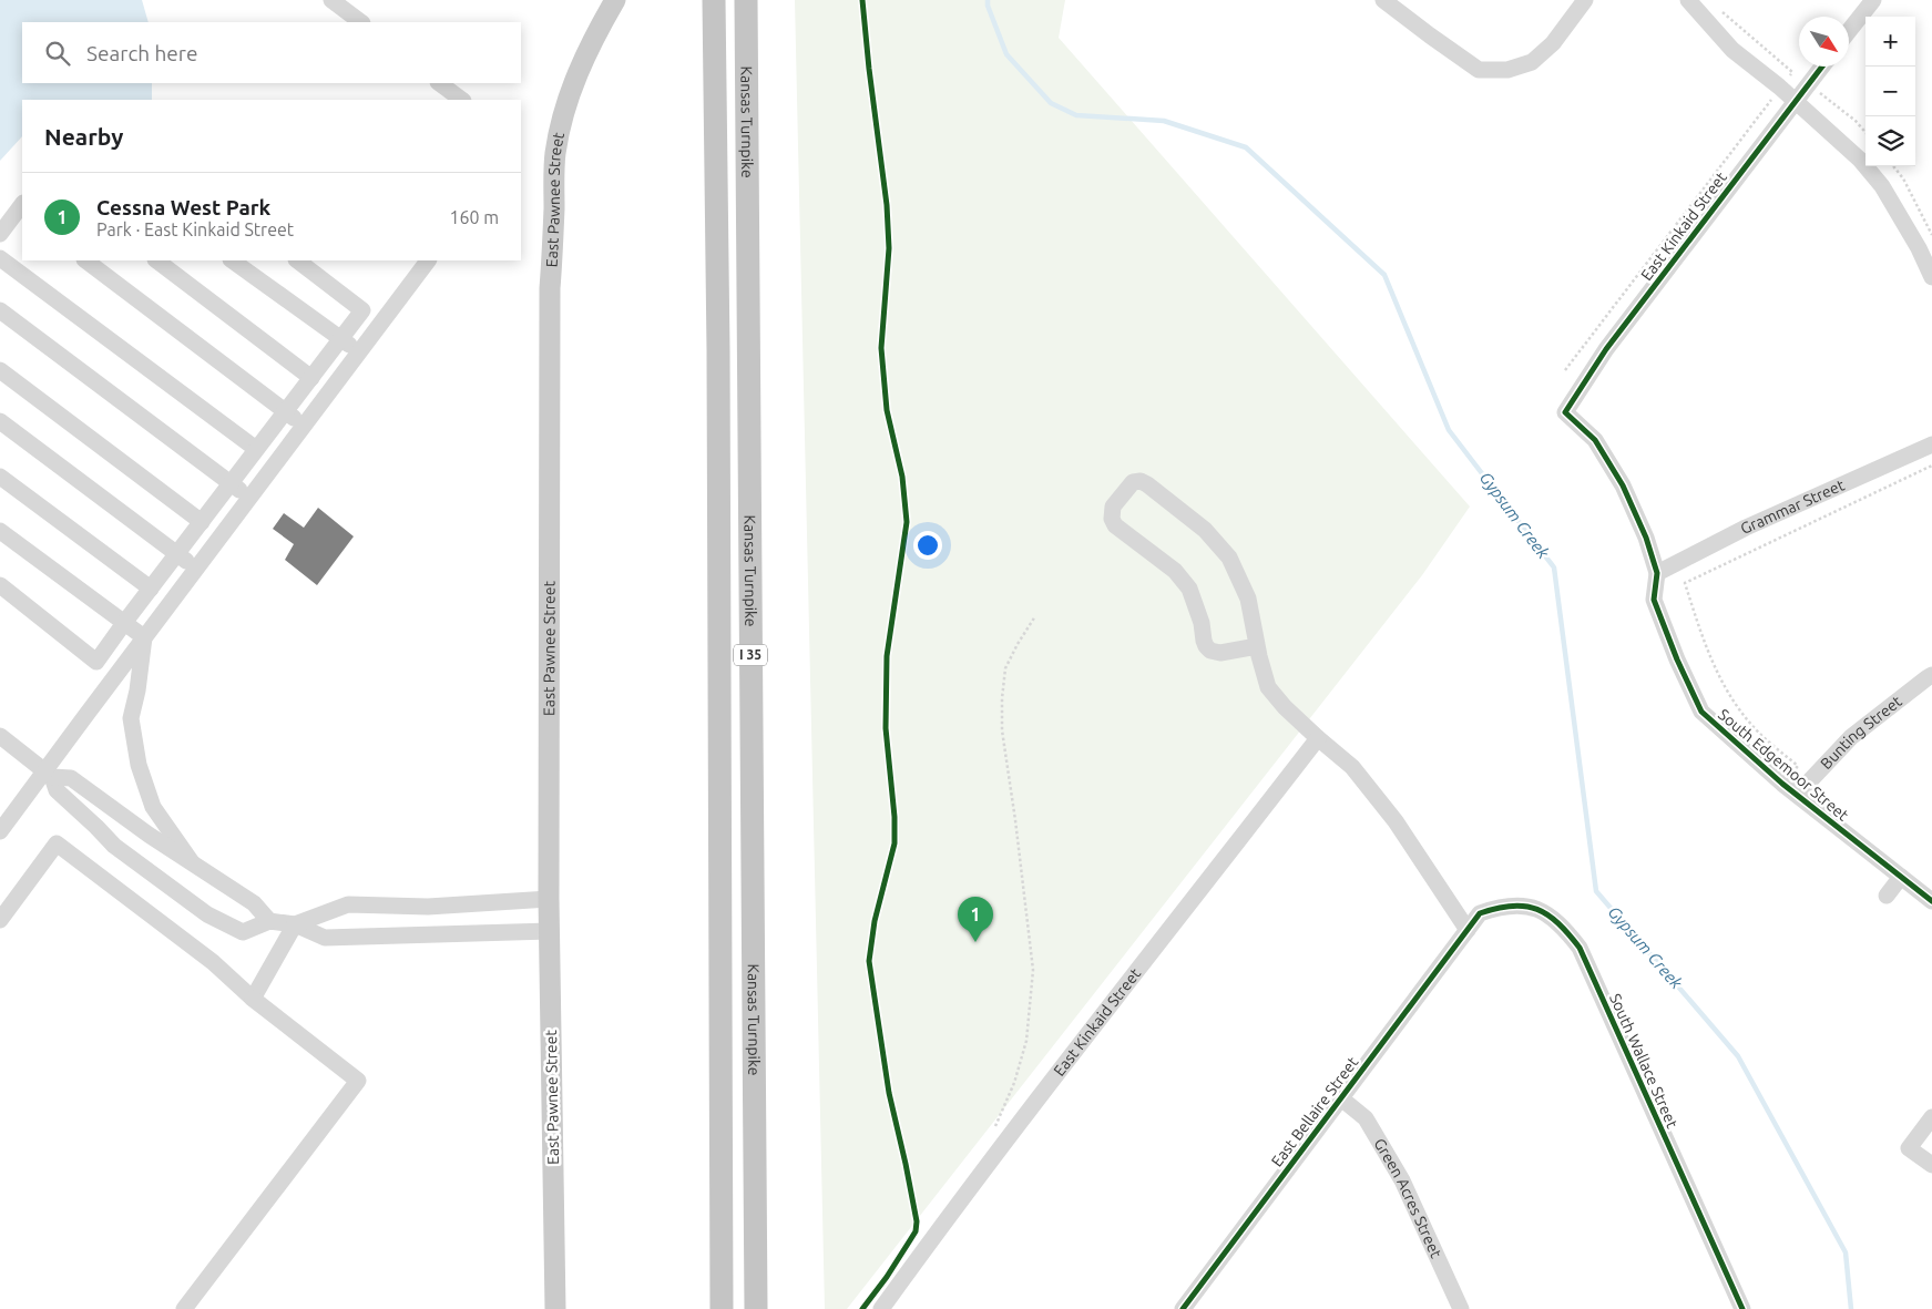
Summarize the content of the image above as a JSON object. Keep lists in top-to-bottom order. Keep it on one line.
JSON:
{"streets":{"highway":["Kansas Turnpike","I 35"],"main road":["East Pawnee Street"],"street":["East Kinkaid Street","Grammar Street","Bunting Street","South Edgemoor Street","South Wallace Street","East Bellaire Street","Green Acres Street"]},"crossings":[["East Kinkaid Street","South Edgemoor Street"],["Grammar Street","South Edgemoor Street"],["Bunting Street","South Edgemoor Street"],["South Wallace Street","East Bellaire Street"],["East Bellaire Street","Green Acres Street"]],"water":["Gypsum Creek"],"north":"bottom right","page":{"map_buttons":["+","−"],"search":"Search here","heading":"Nearby","list":[{"mark":"1","name":"Cessna West Park","note":"Park · East Kinkaid Street","value":"160 m"}],"pins":"1"}}
